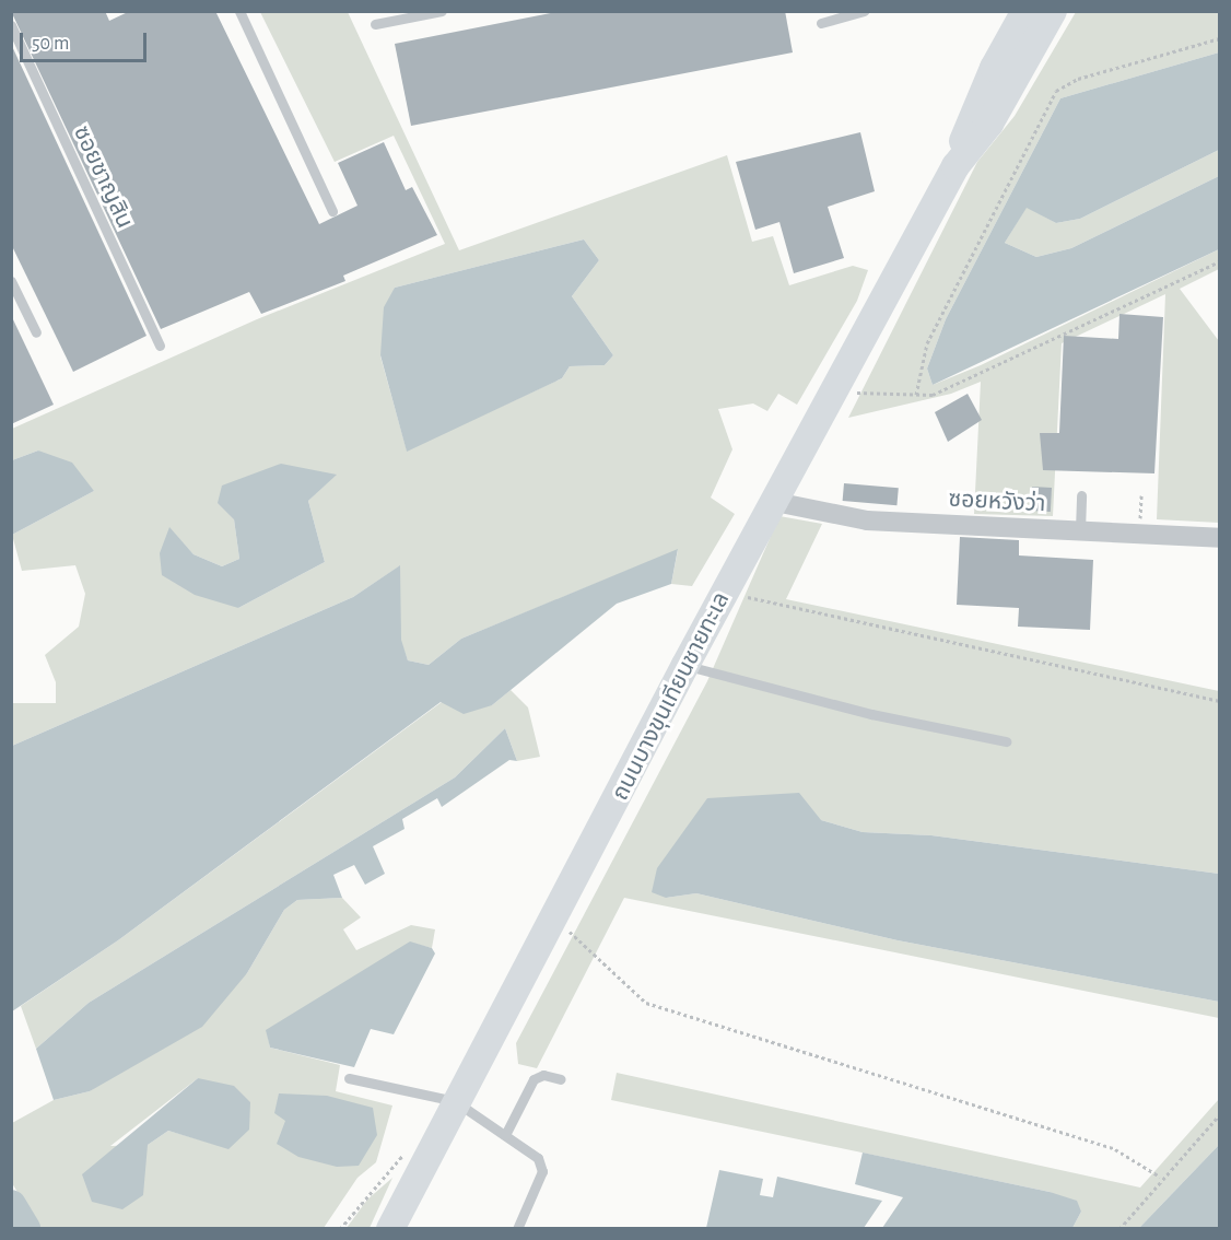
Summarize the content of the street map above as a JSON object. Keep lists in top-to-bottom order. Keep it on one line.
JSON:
{"streets":{"main road":["ถนนบางขุนเทียนชายทะเล"],"street":["ซอยหวังว่า"],"lane":["ซอยชาญสิน"]},"crossings":[["ซอยหวังว่า","ถนนบางขุนเทียนชายทะเล"]],"scale_bar":"50 m"}
